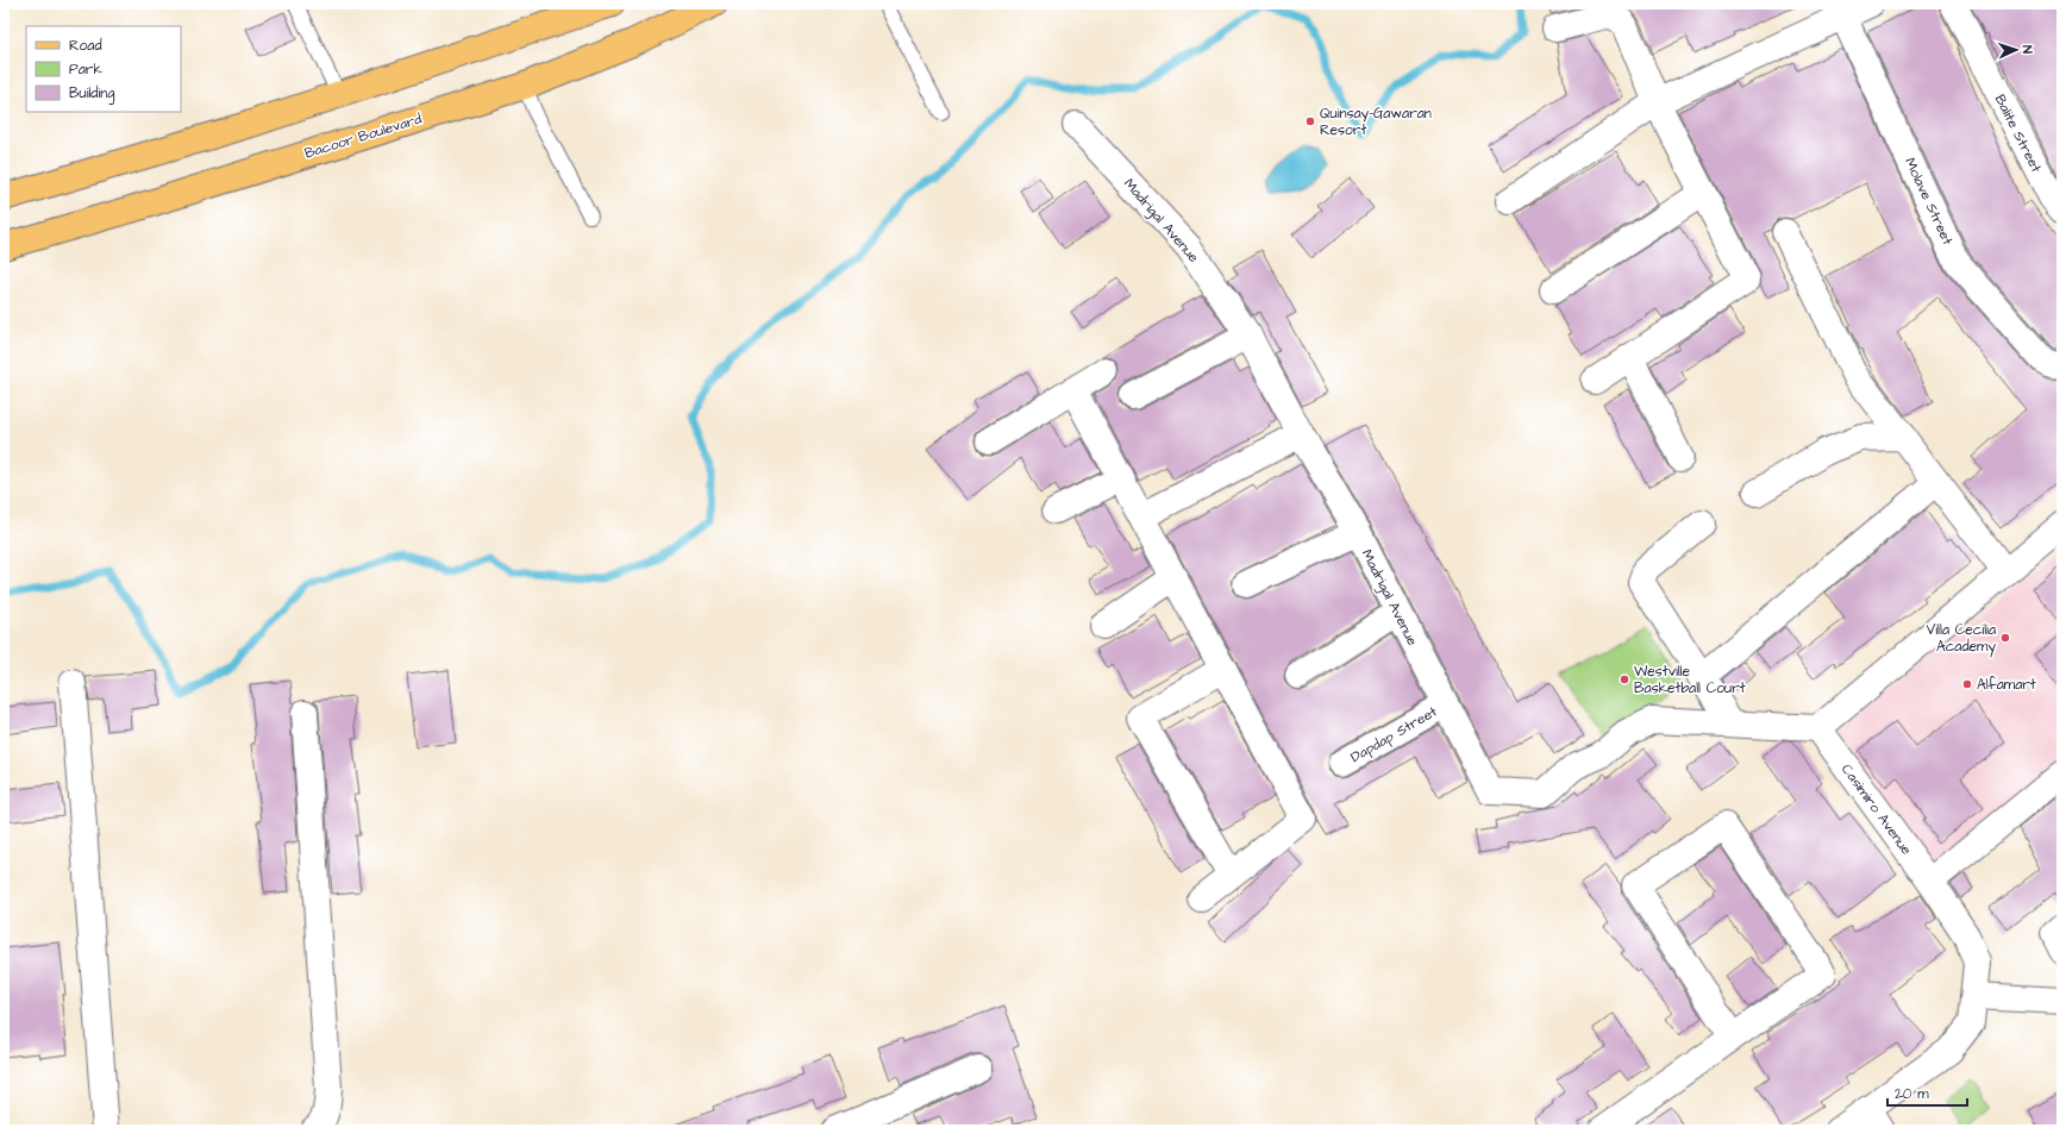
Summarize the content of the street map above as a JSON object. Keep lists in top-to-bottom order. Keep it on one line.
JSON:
{"streets":{"main road":["Bacoor Boulevard"],"street":["Balite Street","Molave Street","Madrigal Avenue","Dapdap Street","Casimiro Avenue"]},"crossings":[["Madrigal Avenue","Dapdap Street"],["Madrigal Avenue","Casimiro Avenue"]],"places":["Quinsay-Gawaran Resort","Villa Cecilia Academy","Westville Basketball Court","Alfamart"],"legend":["Road","Park","Building"],"scale_bar":"20 m","north":"right"}
